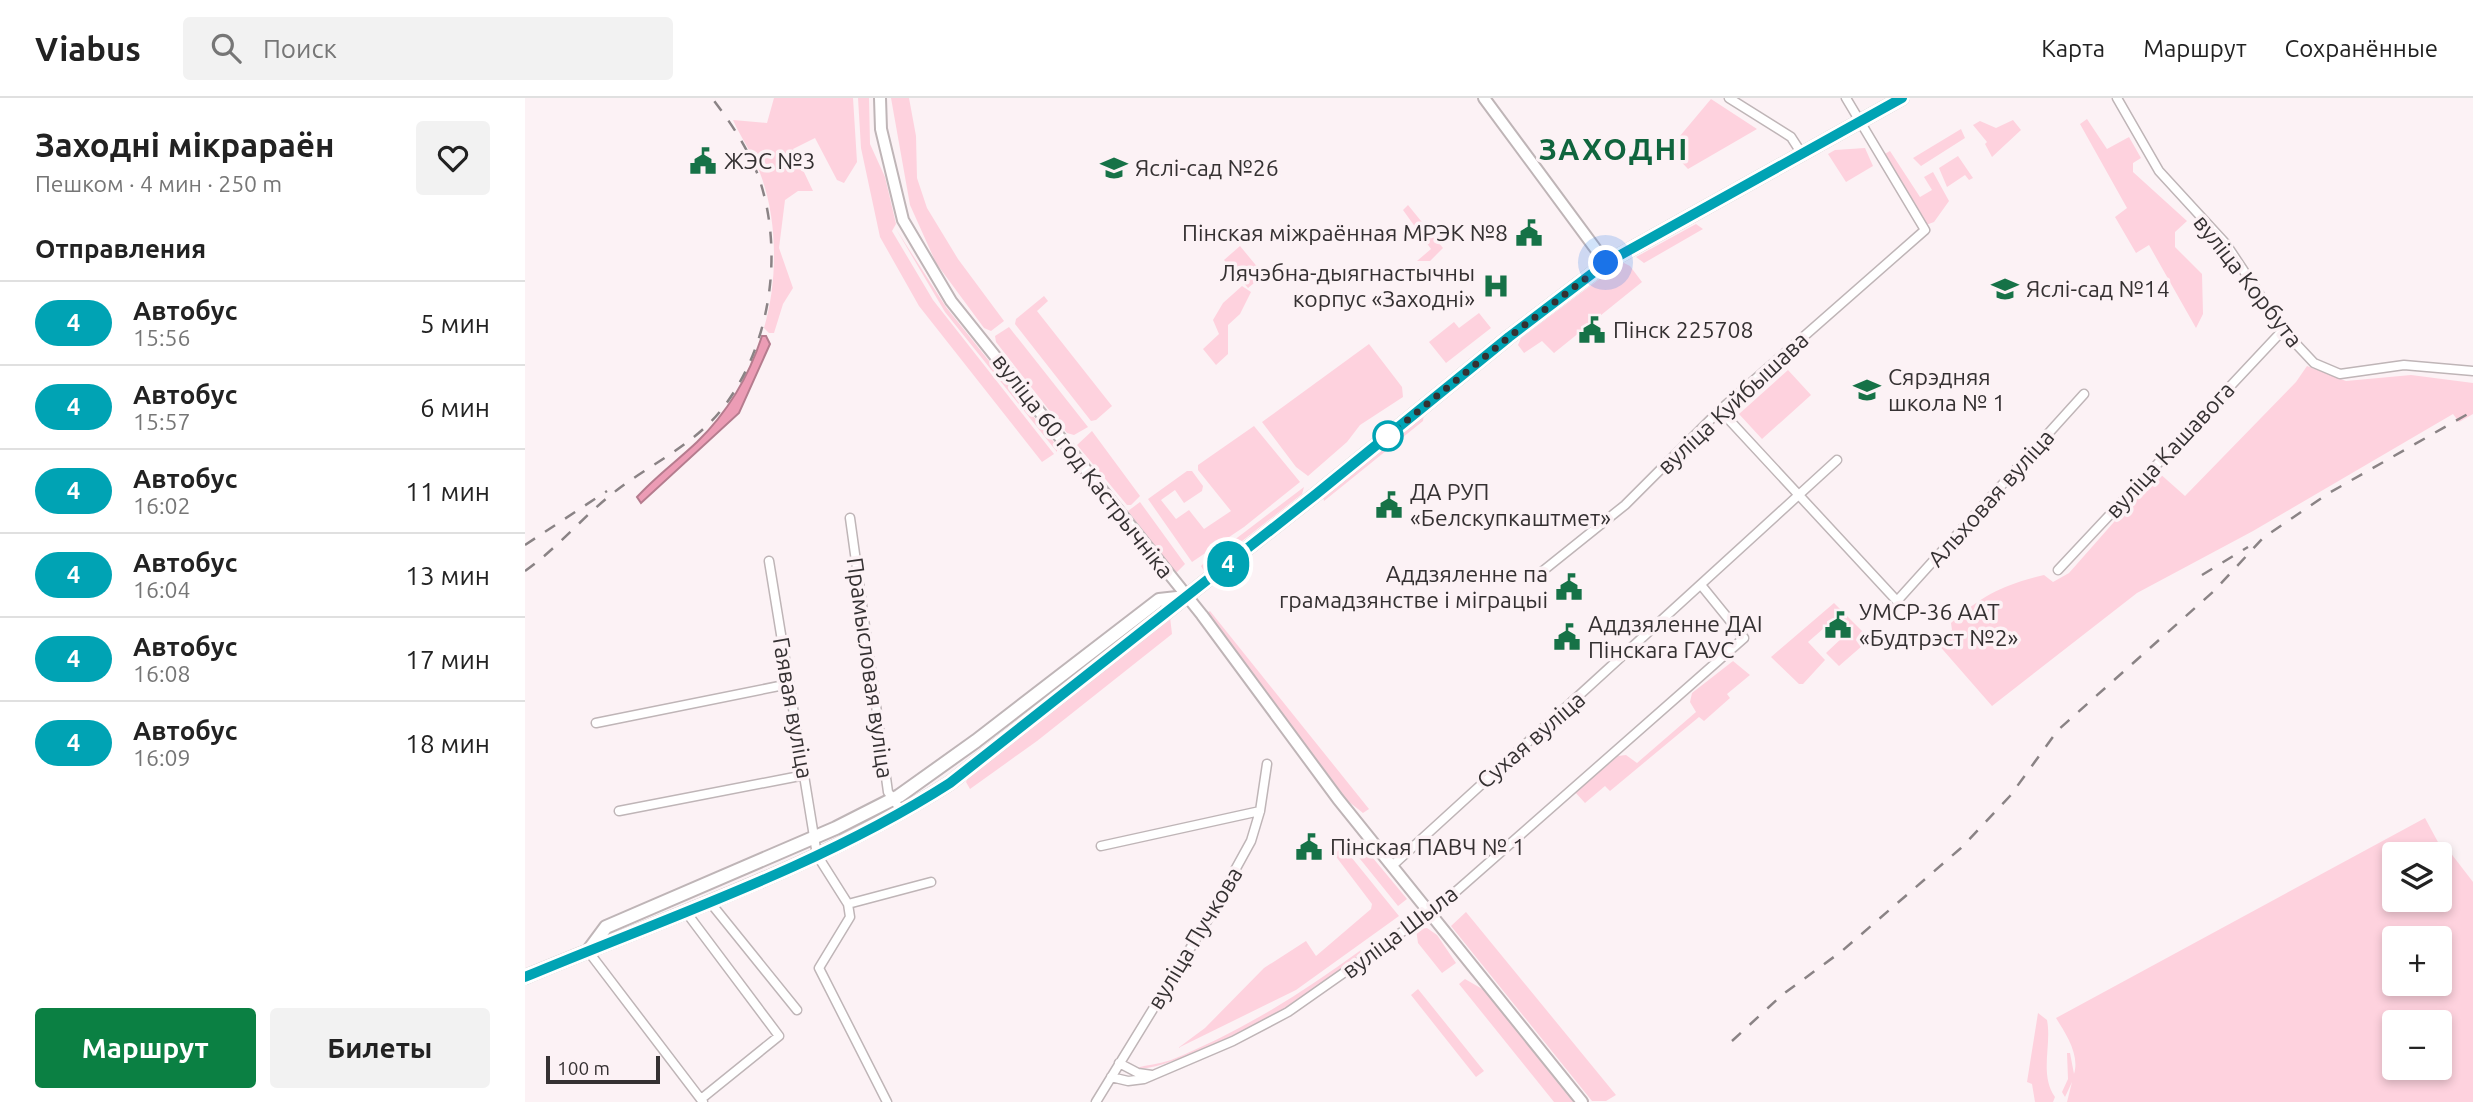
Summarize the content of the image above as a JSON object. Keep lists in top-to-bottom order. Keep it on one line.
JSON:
{"streets":{"street":["вуліца Корбута","вуліца Куйбышава","вуліца Кашавога","вуліца 60 год Кастрычніка","Альховая вуліца","Прамысловая вуліца","Гаявая вуліца","Сухая вуліца","вуліца Шыла","вуліца Пучкова"]},"crossings":[["вуліца Корбута","вуліца Кашавога"],["вуліца 60 год Кастрычніка","Сухая вуліца"],["вуліца 60 год Кастрычніка","вуліца Шыла"],["Альховая вуліца","Сухая вуліца"],["Сухая вуліца","вуліца Шыла"],["вуліца Шыла","вуліца Пучкова"]],"districts":["ЗАХОДНІ"],"places":{"public building":["ЖЭС №3","Пінская міжраённая МРЭК №8","Пінск 225708","ДА РУП «Белскупкаштмет»","Аддзяленне па грамадзянстве і міграцыі","УМСР-36 ААТ «Будтрэст №2»","Аддзяленне ДАІ Пінскага ГАУС","Пінская ПАВЧ № 1"],"school or university":["Яслі-сад №26","Яслі-сад №14","Сярэдняя школа № 1"],"hospital":["Лячэбна-дыягнастычны корпус «Заходні»"]},"lines":["bus line 4"],"scale_bar":"100 m","page":{"header":"Viabus","search":"Поиск","nav":["Карта","Маршрут","Сохранённые"],"heading":[["Заходні мікрараён","Пешком · 4 мин · 250 m"],"Отправления"],"on_map":"4","list":[{"mark":"4","name":"Автобус","note":"15:56","value":"5 мин"},{"mark":"4","name":"Автобус","note":"15:57","value":"6 мин"},{"mark":"4","name":"Автобус","note":"16:02","value":"11 мин"},{"mark":"4","name":"Автобус","note":"16:04","value":"13 мин"},{"mark":"4","name":"Автобус","note":"16:08","value":"17 мин"},{"mark":"4","name":"Автобус","note":"16:09","value":"18 мин"}],"map_buttons":["+","−"],"buttons":["Маршрут","Билеты"],"scale":"100 m"}}
